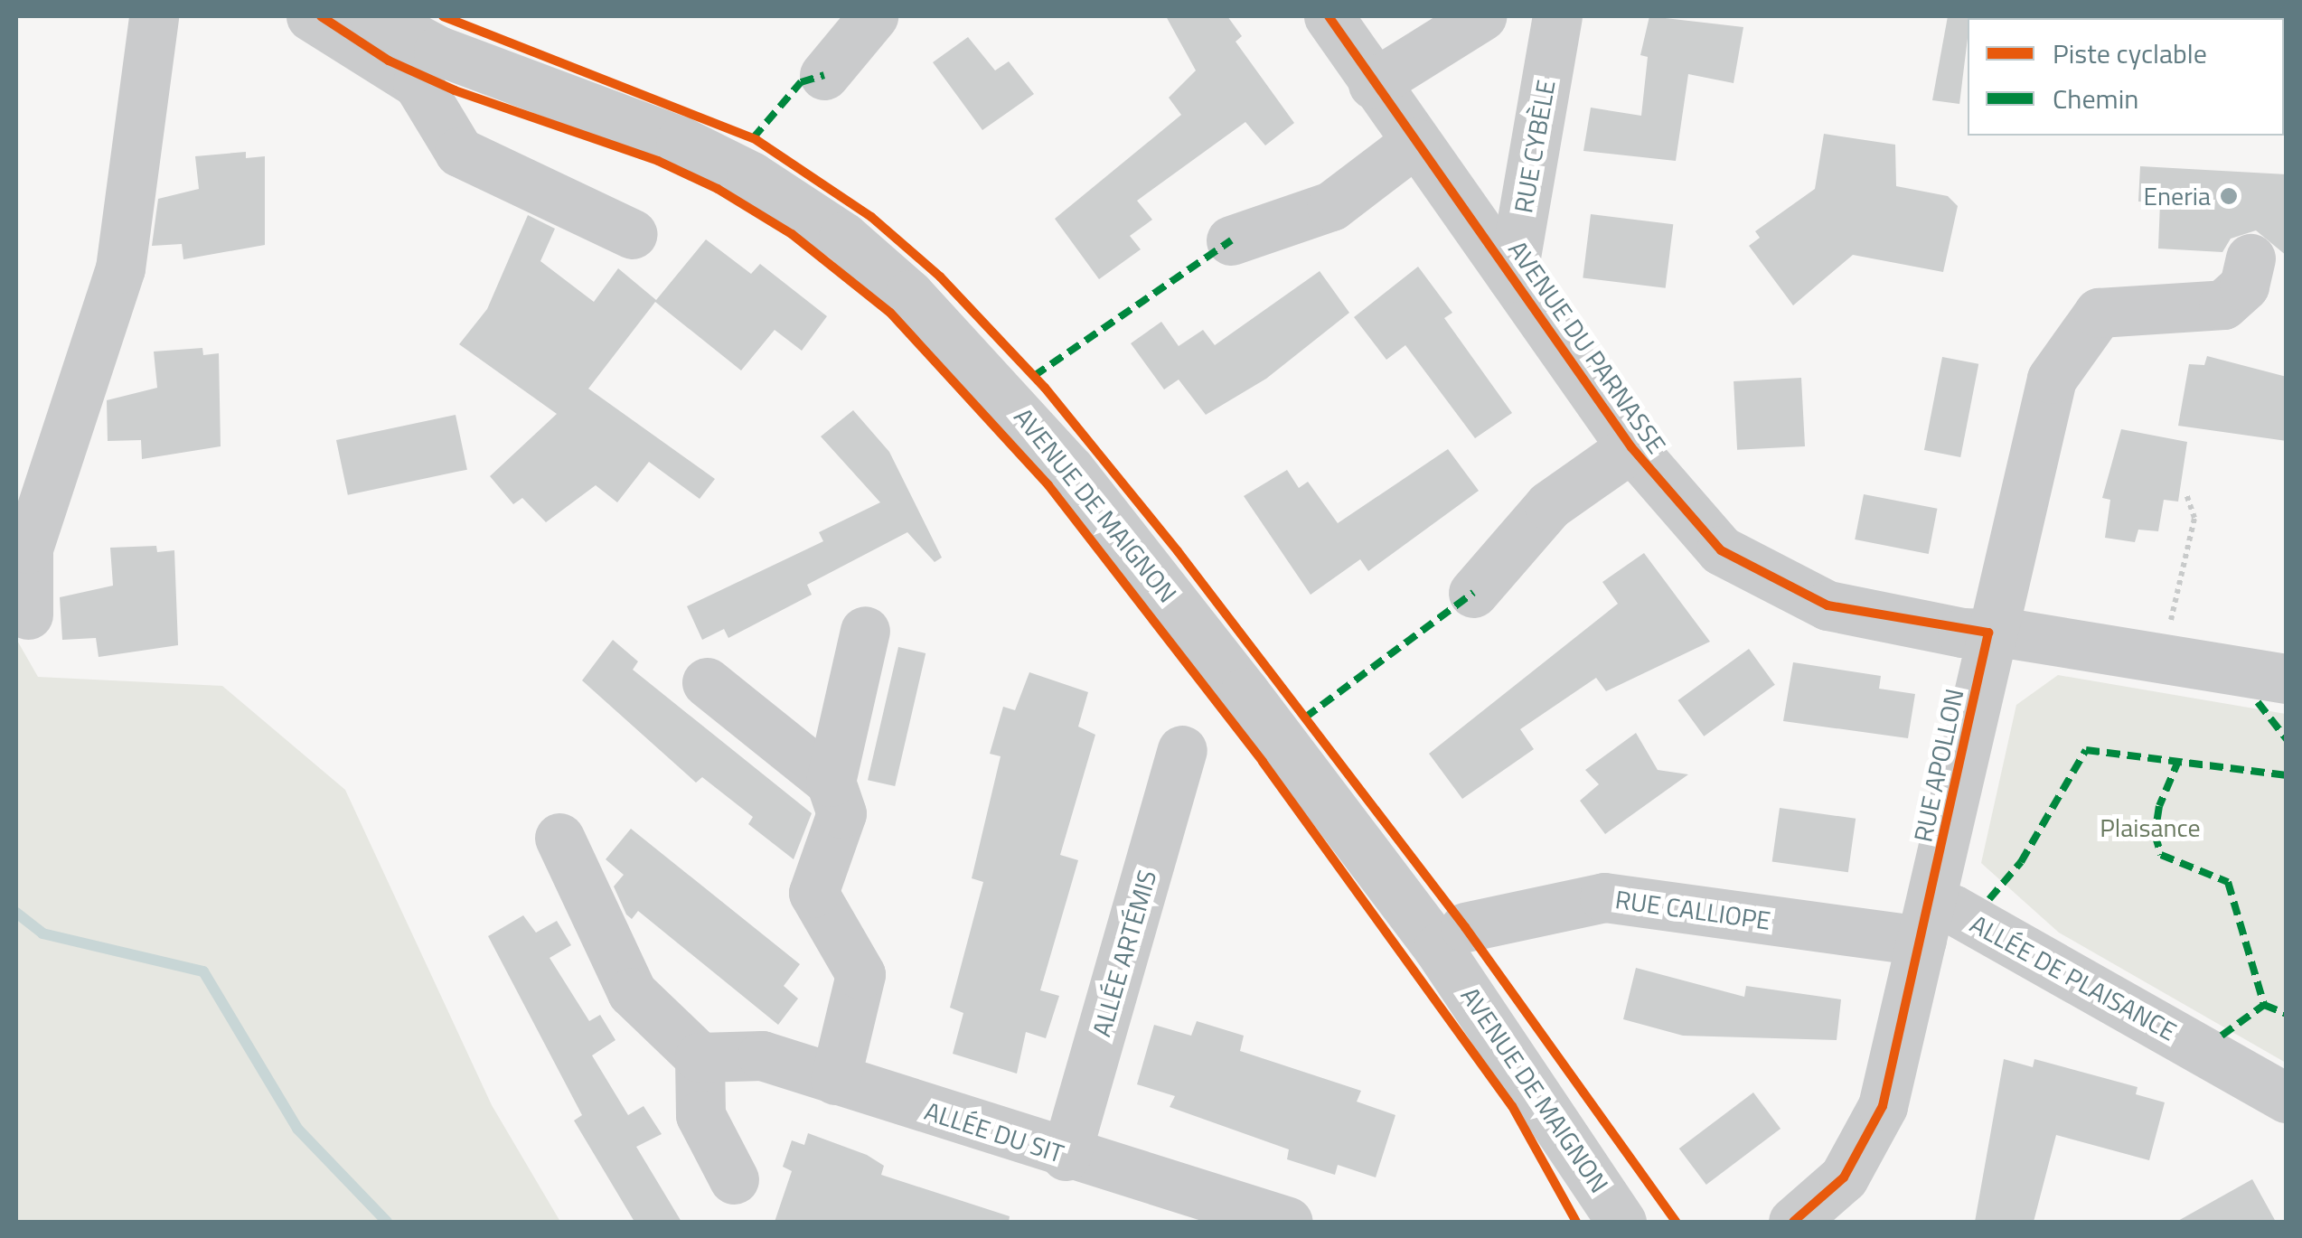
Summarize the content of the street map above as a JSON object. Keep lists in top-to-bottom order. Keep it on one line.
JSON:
{"streets":{"street":["RUE CYBÈLE","AVENUE DU PARNASSE","AVENUE DE MAIGNON","RUE APOLLON","RUE CALLIOPE","ALLÉE ARTÉMIS","ALLÉE DE PLAISANCE","ALLÉE DU SIT"]},"crossings":[["RUE CYBÈLE","AVENUE DU PARNASSE"],["AVENUE DU PARNASSE","RUE APOLLON"],["RUE APOLLON","RUE CALLIOPE"],["RUE APOLLON","ALLÉE DE PLAISANCE"],["RUE CALLIOPE","ALLÉE DE PLAISANCE"],["ALLÉE ARTÉMIS","ALLÉE DU SIT"]],"parks":["Plaisance"],"places":["Eneria"],"legend":["Piste cyclable","Chemin"]}
